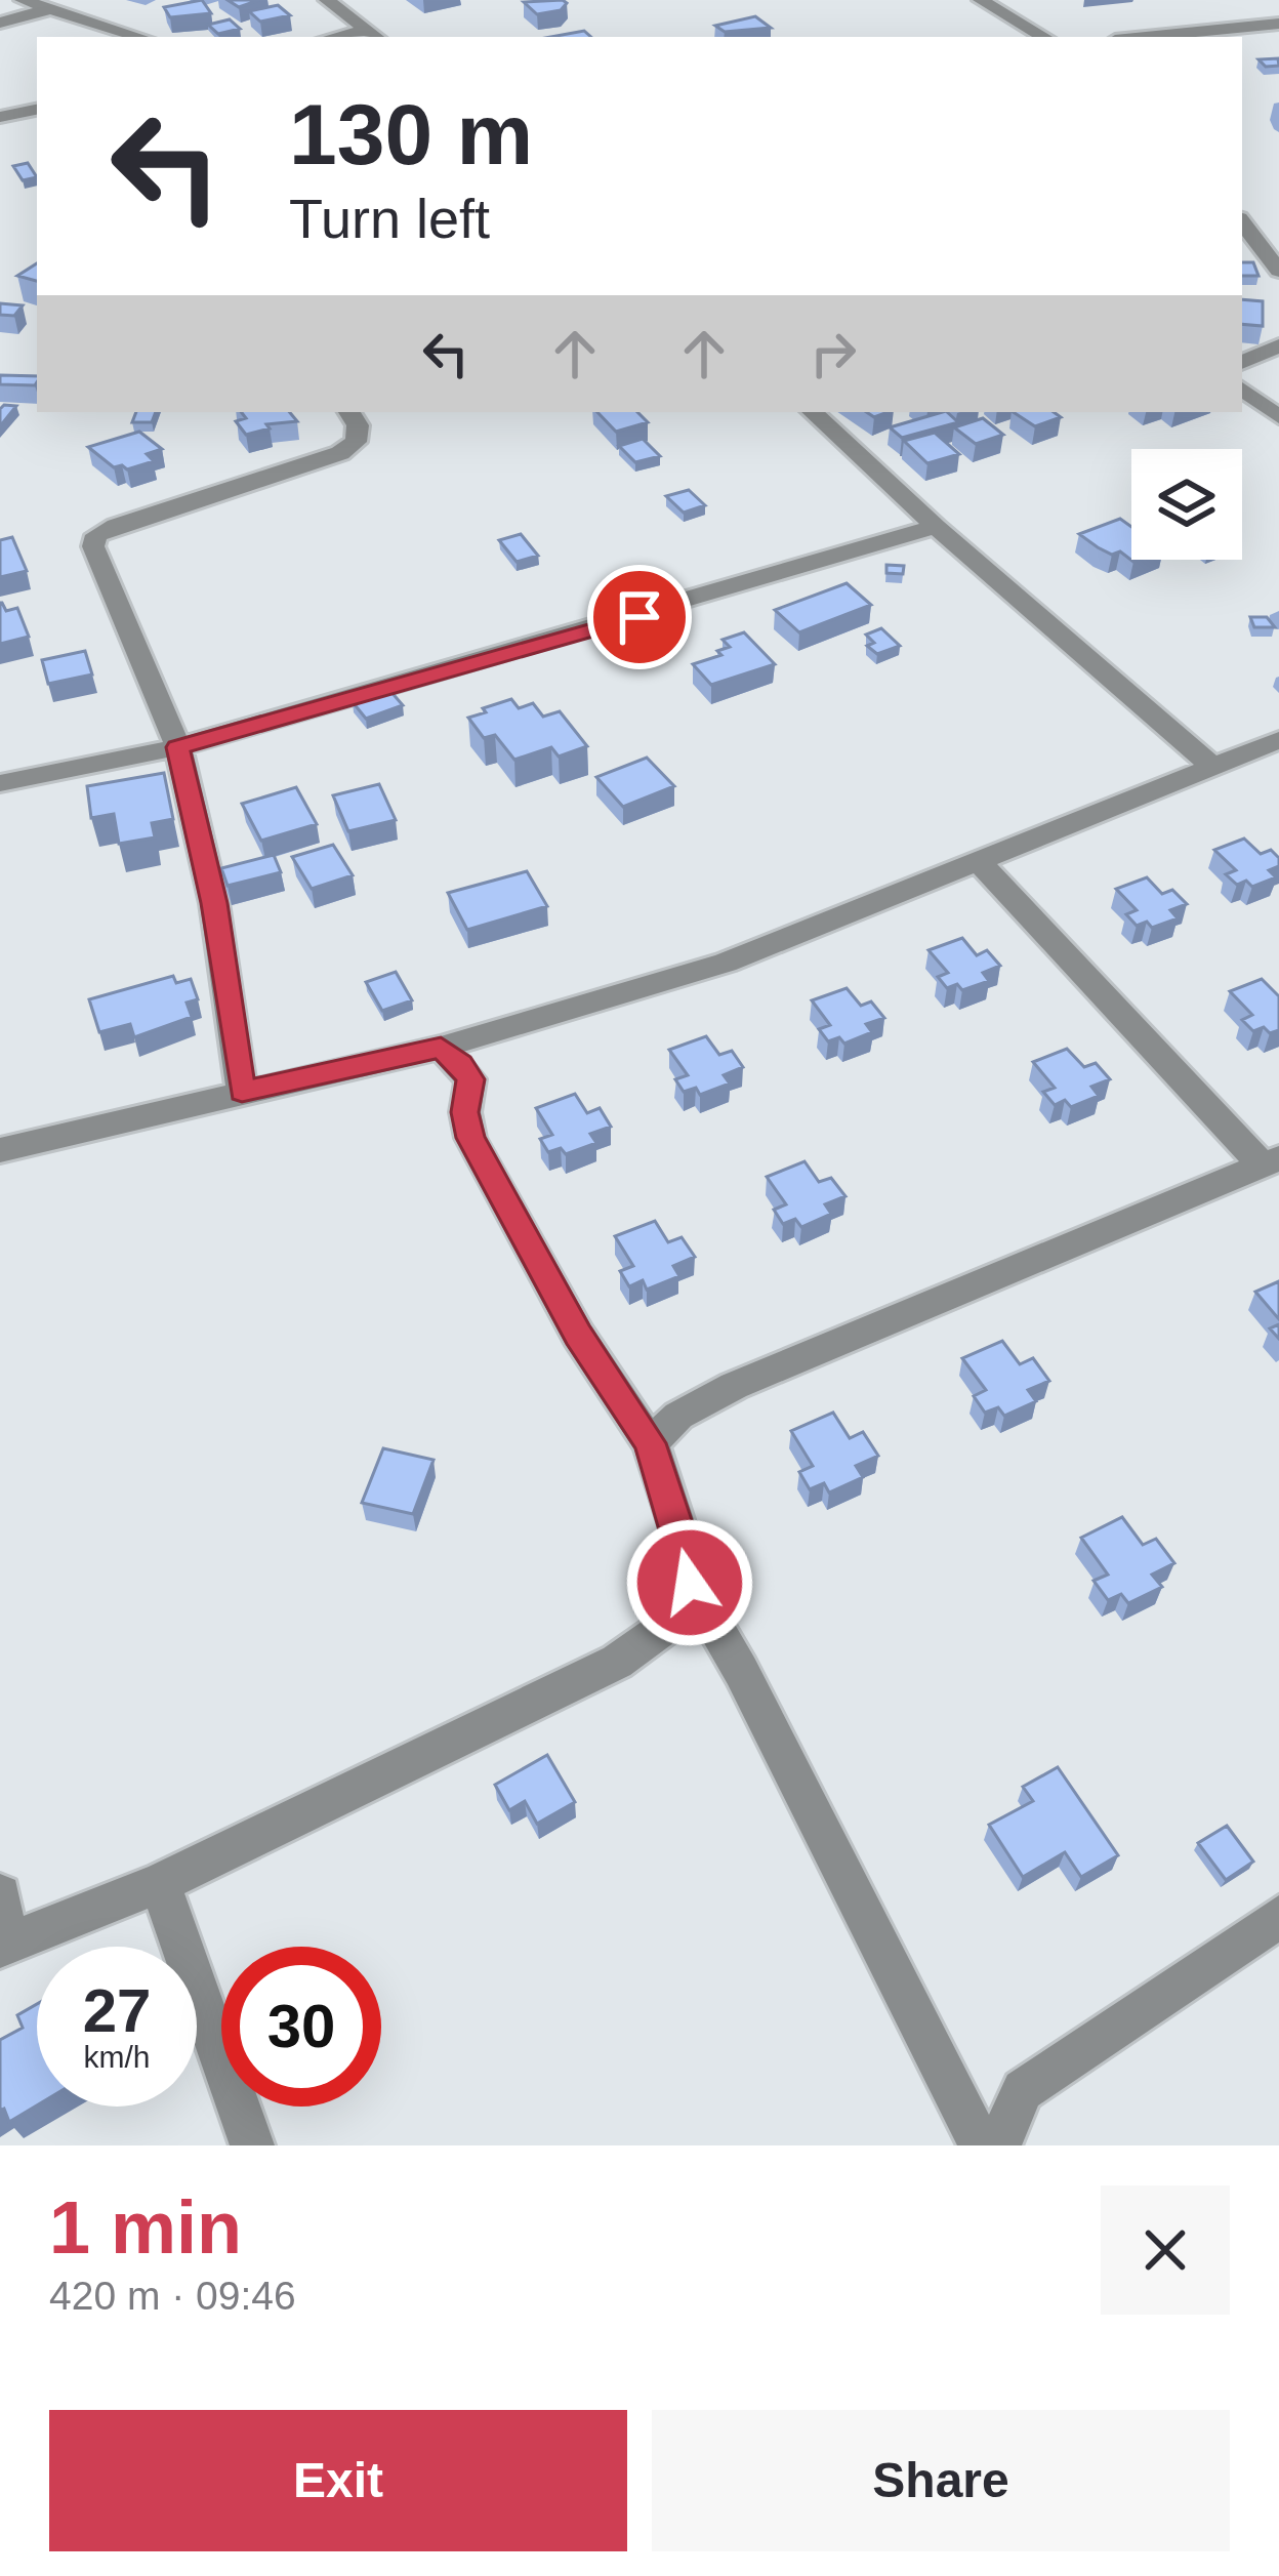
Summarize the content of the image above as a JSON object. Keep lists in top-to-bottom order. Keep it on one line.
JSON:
{"page":{"turn":["130 m","Turn left"],"speed":"27 km/h","limit":"30","heading":["1 min","420 m · 09:46"],"buttons":["Exit","Share"]}}
